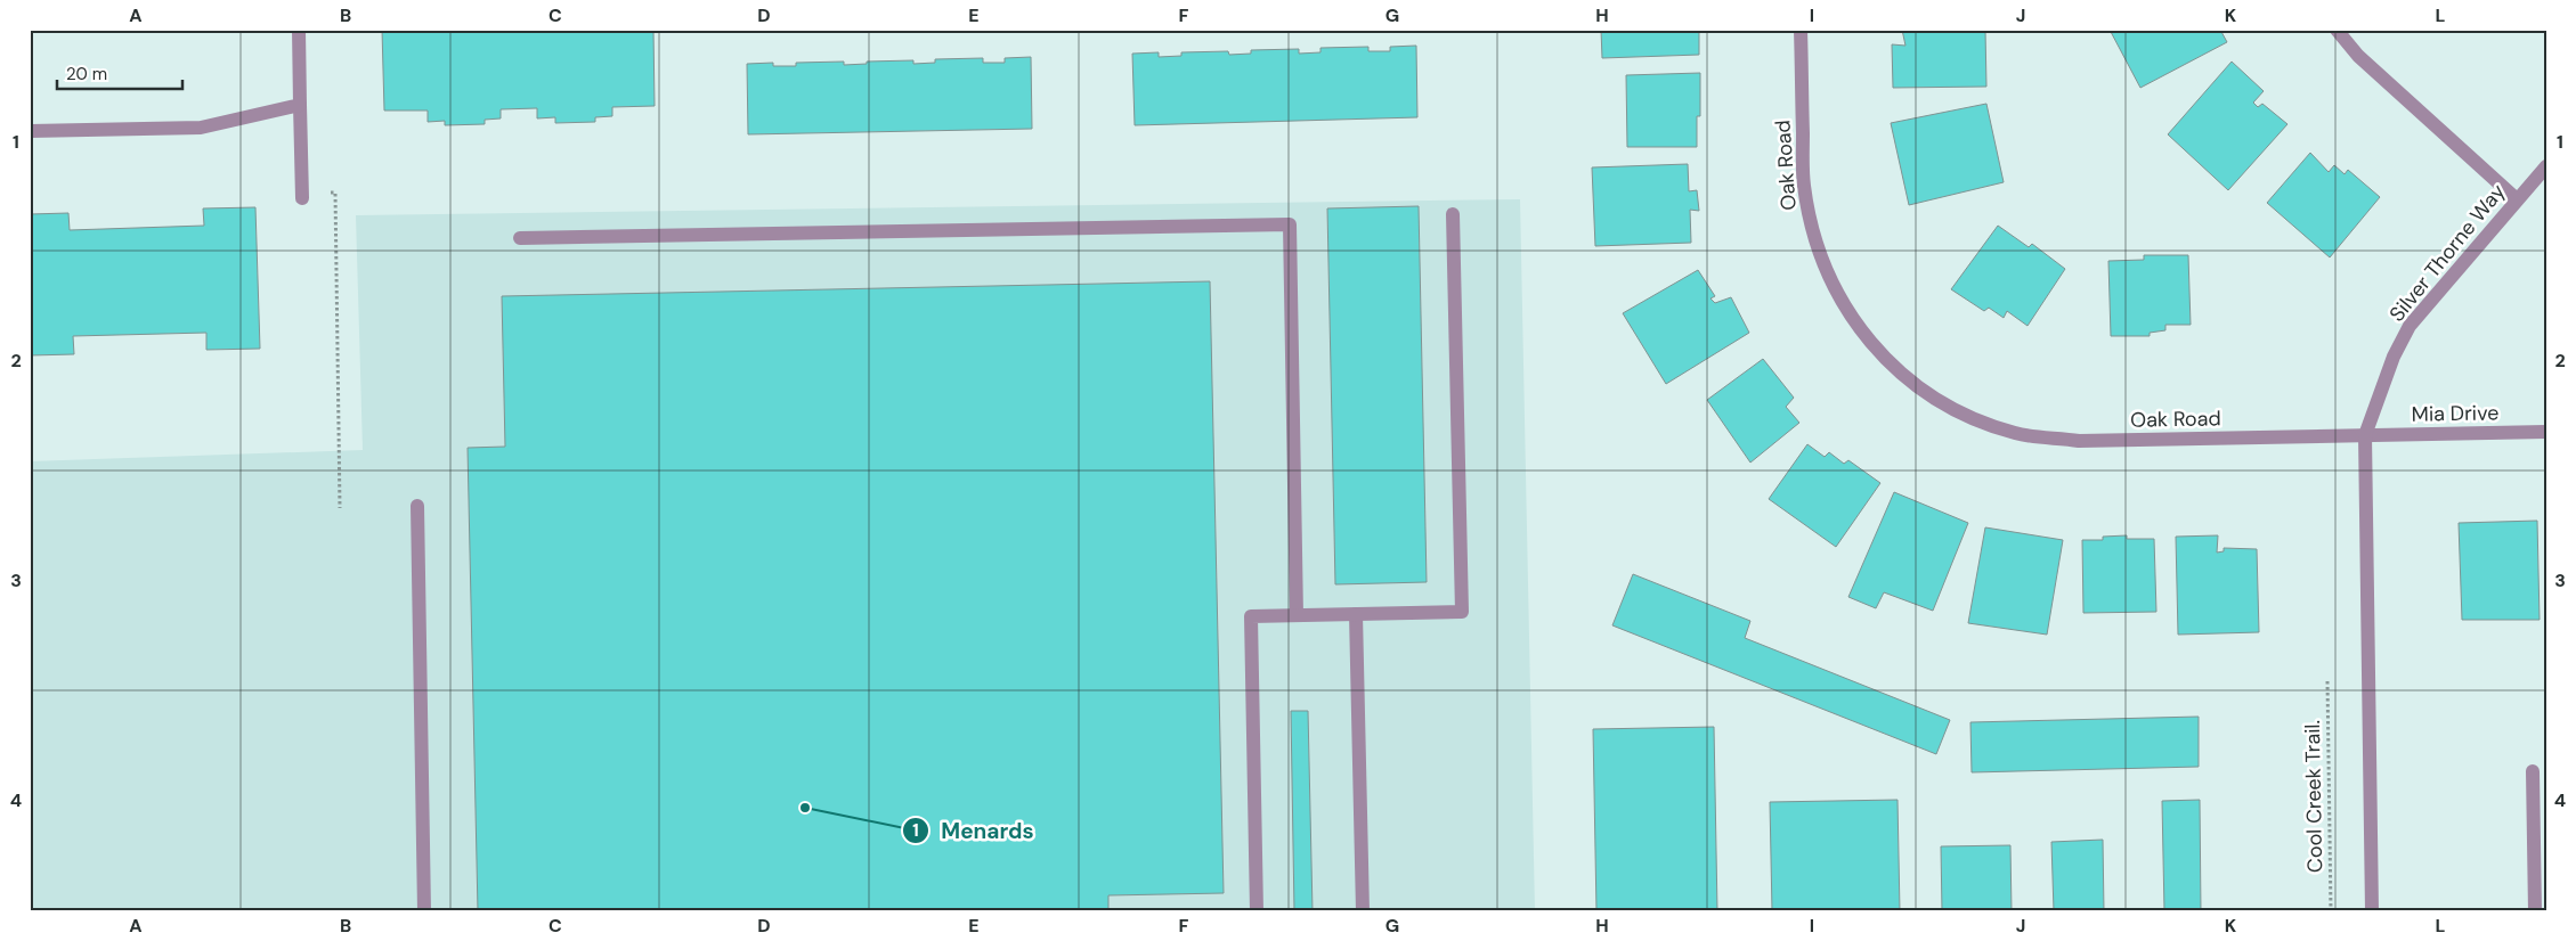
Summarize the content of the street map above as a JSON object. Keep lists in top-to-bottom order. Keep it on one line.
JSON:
{"streets":{"street":["Oak Road","Silver Thorne Way","Mia Drive"],"path":["Cool Creek Trail."]},"crossings":[["Oak Road","Silver Thorne Way"],["Oak Road","Mia Drive"],["Silver Thorne Way","Mia Drive"]],"places":["Menards"],"scale_bar":"20 m","grid":{"columns":["A","B","C","D","E","F","G","H","I","J","K","L"],"rows":["1","2","3","4"]}}
